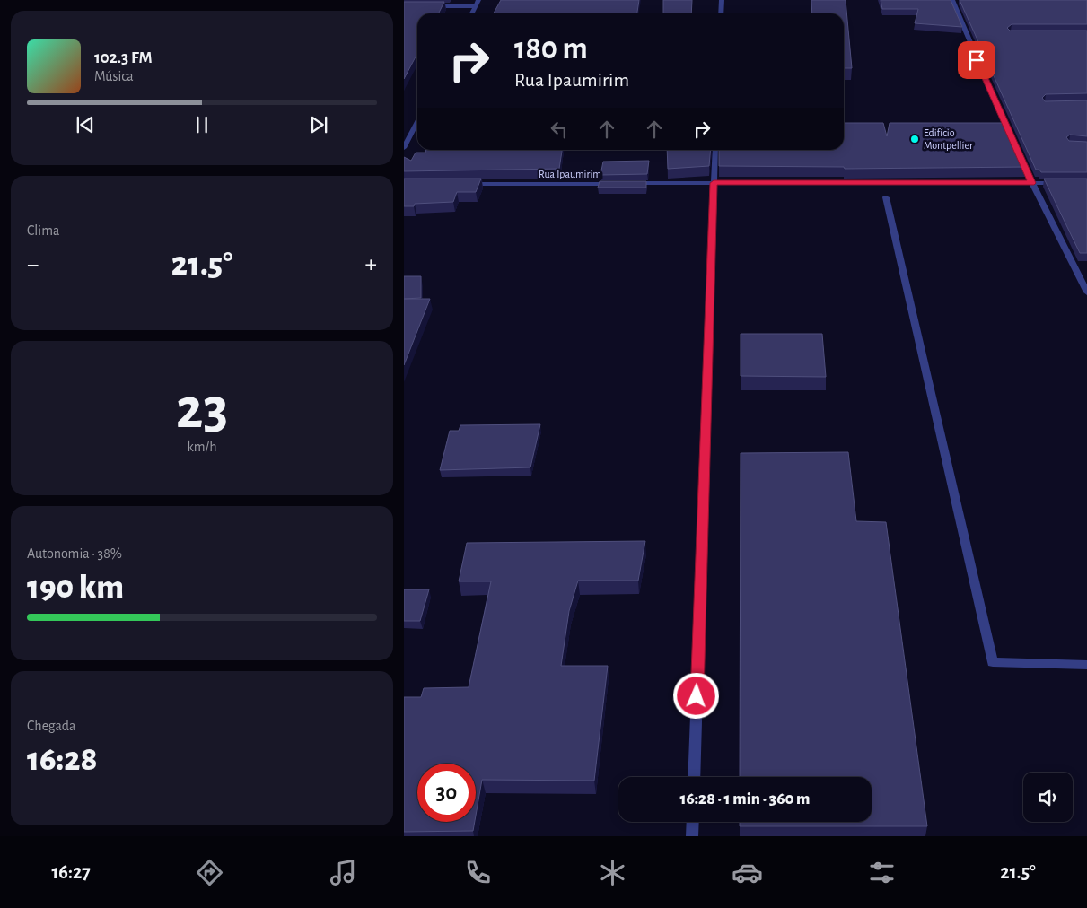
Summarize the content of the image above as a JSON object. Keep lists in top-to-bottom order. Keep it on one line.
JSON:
{"streets":{"street":["Rua Ipaumirim"]},"places":["Edifício Montpellier"],"page":{"turn":["180 m","Rua Ipaumirim"],"song":["102.3 FM","Música"],"tile":["Clima",["23","km/h"],["Autonomia · 38%","190 km"],["Chegada","16:28"]],"heat":["−","21.5°","+"],"limit":"30","trip":"16:28 · 1 min · 360 m","tabs":["16:27","21.5°"]}}
